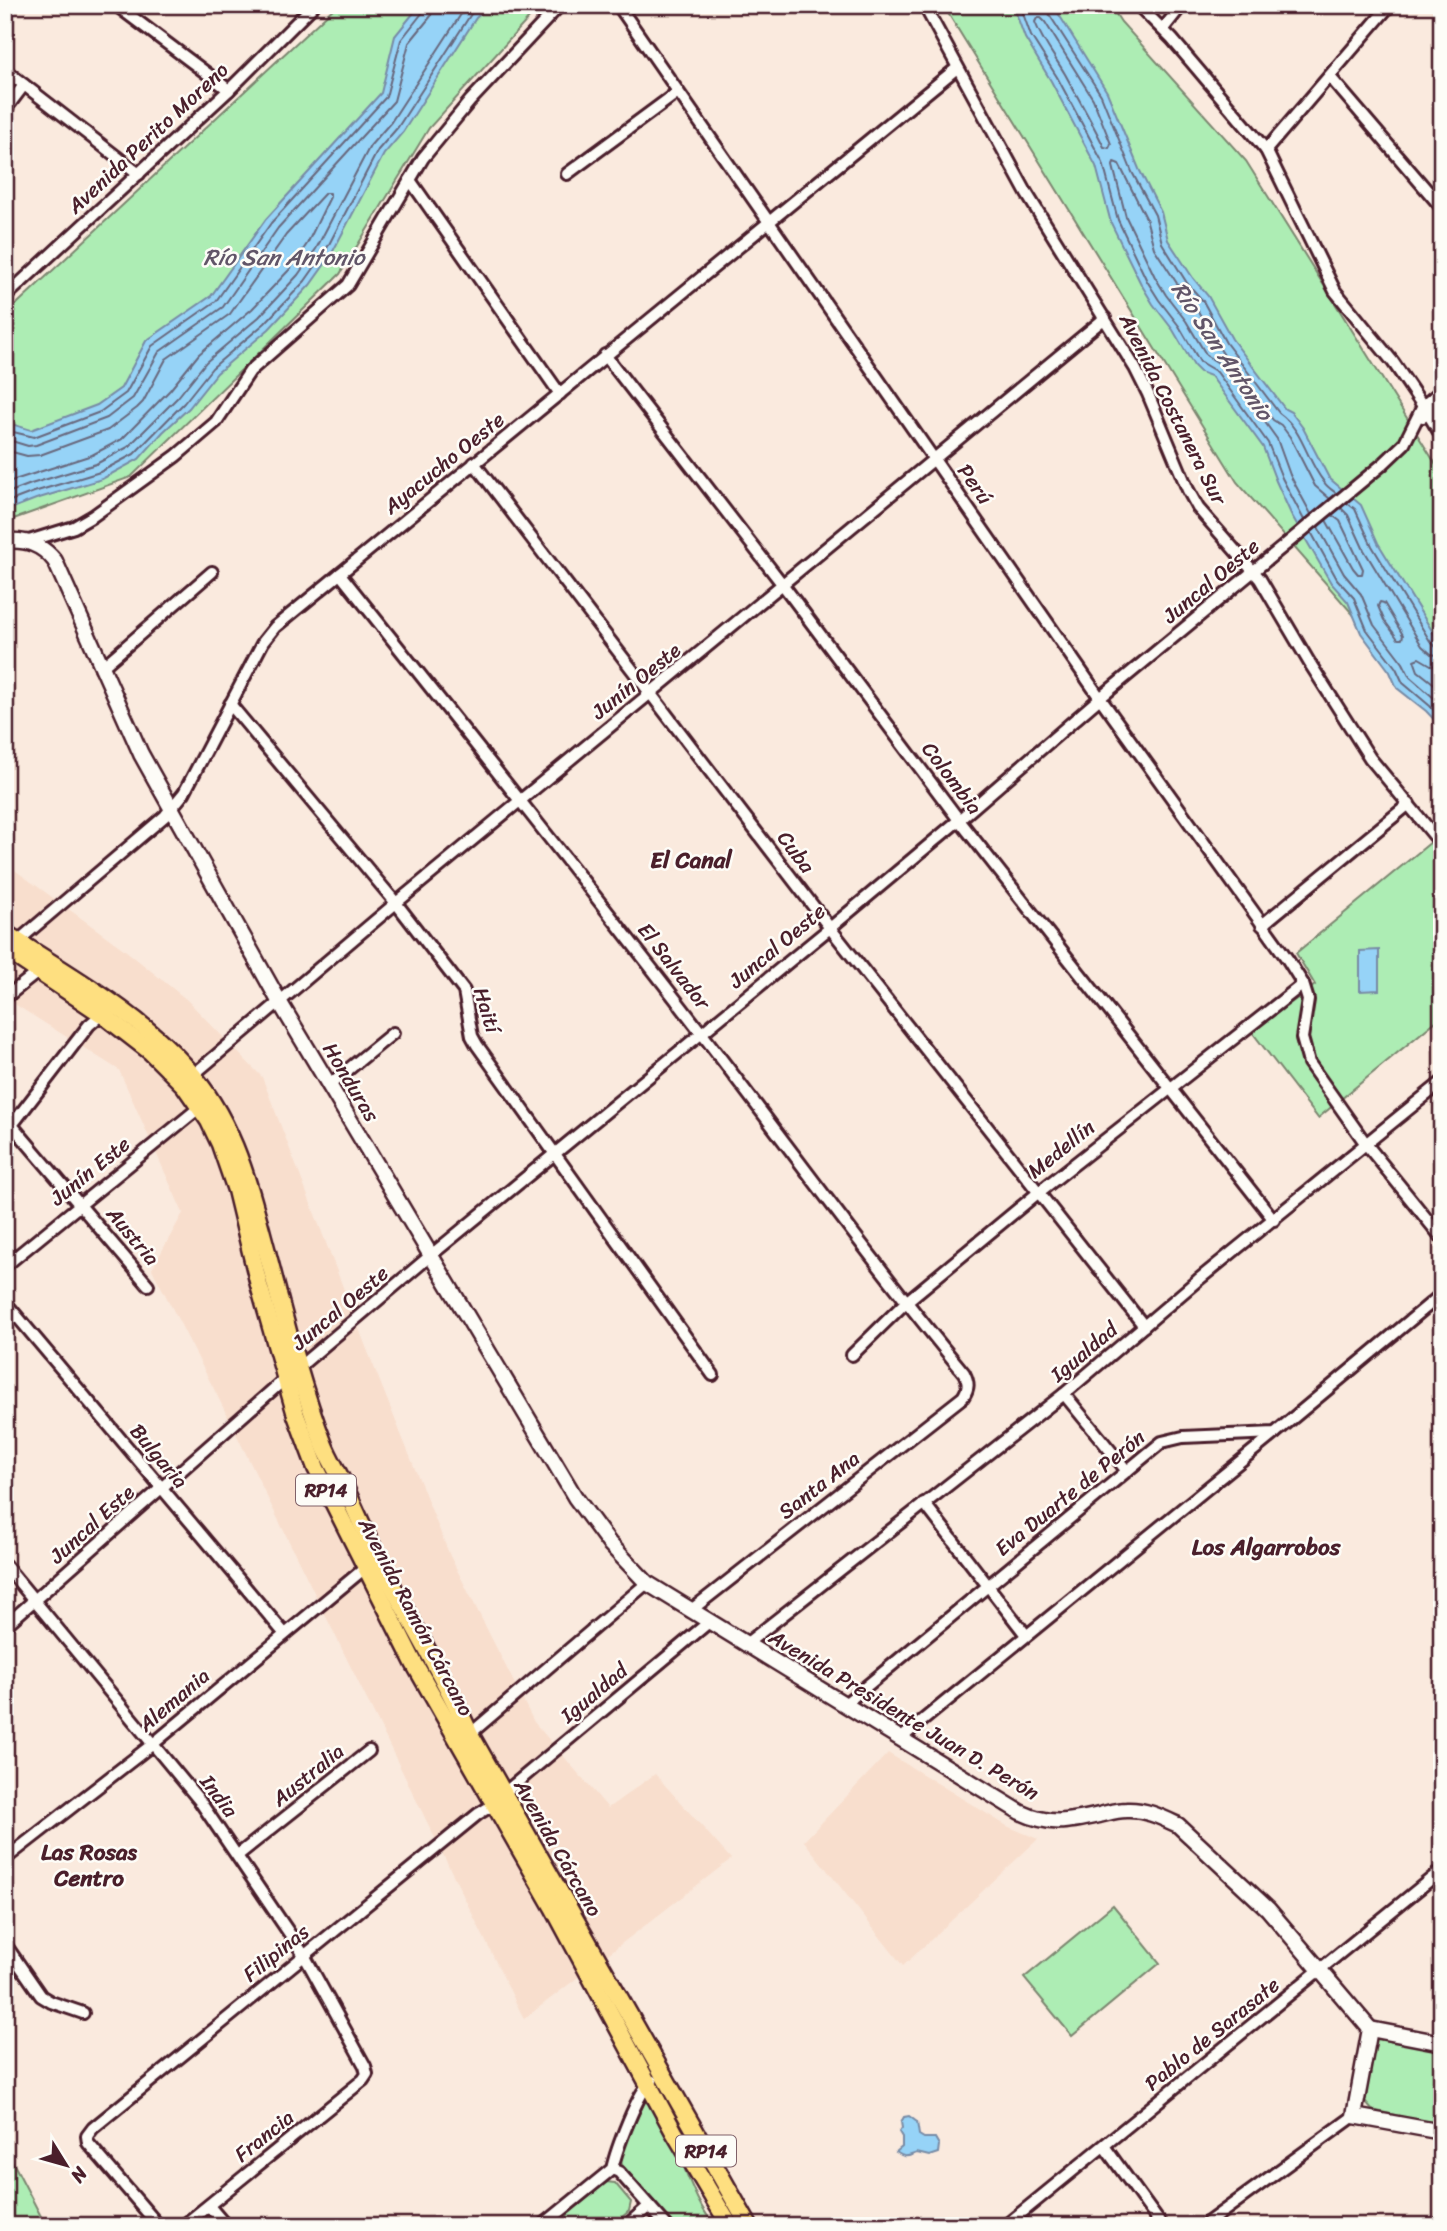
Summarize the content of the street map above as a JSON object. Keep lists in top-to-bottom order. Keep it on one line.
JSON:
{"streets":{"main road":["Honduras","RP14","Avenida Ramón Cárcano","Avenida Presidente Juan D. Perón","Avenida Cárcano"],"street":["Avenida Perito Moreno","Avenida Costanera Sur","Ayacucho Oeste","Perú","Juncal Oeste","Junín Oeste","Colombia","Cuba","El Salvador","Haití","Medellín","Junín Este","Austria","Igualdad","Bulgaria","Santa Ana","Eva Duarte de Perón","Juncal Este","Alemania","Australia","India","Filipinas","Pablo de Sarasate","Francia"]},"crossings":[["Avenida Costanera Sur","Ayacucho Oeste"],["Avenida Costanera Sur","Juncal Oeste"],["Avenida Costanera Sur","Junín Oeste"],["Ayacucho Oeste","Perú"],["Ayacucho Oeste","Colombia"],["Ayacucho Oeste","Cuba"],["Ayacucho Oeste","El Salvador"],["Ayacucho Oeste","Haití"],["Ayacucho Oeste","Honduras"],["Ayacucho Oeste","Avenida Ramón Cárcano"],["Perú","Juncal Oeste"],["Perú","Junín Oeste"],["Perú","Medellín"],["Juncal Oeste","Colombia"],["Juncal Oeste","Cuba"],["Juncal Oeste","El Salvador"],["Juncal Oeste","Haití"],["Juncal Oeste","Honduras"],["Juncal Oeste","Juncal Este"],["Juncal Oeste","Avenida Ramón Cárcano"],["Junín Oeste","Colombia"],["Junín Oeste","Cuba"],["Junín Oeste","El Salvador"],["Junín Oeste","Haití"],["Junín Oeste","Honduras"],["Junín Oeste","Avenida Ramón Cárcano"],["Colombia","Medellín"],["Colombia","Igualdad"],["Cuba","Medellín"],["Cuba","Igualdad"],["El Salvador","Medellín"],["El Salvador","Santa Ana"],["Honduras","Igualdad"],["Honduras","Santa Ana"],["Honduras","Avenida Presidente Juan D. Perón"],["Junín Este","Austria"],["Igualdad","Avenida Ramón Cárcano"],["Igualdad","Avenida Presidente Juan D. Perón"],["Igualdad","Avenida Cárcano"],["Igualdad","Filipinas"],["Bulgaria","Juncal Este"],["Bulgaria","Alemania"],["RP14","Avenida Cárcano"],["Eva Duarte de Perón","Avenida Presidente Juan D. Perón"],["Juncal Este","Avenida Ramón Cárcano"],["Juncal Este","India"],["Avenida Ramón Cárcano","Alemania"],["Avenida Ramón Cárcano","Avenida Cárcano"],["Avenida Ramón Cárcano","Filipinas"],["Alemania","India"],["Avenida Presidente Juan D. Perón","Pablo de Sarasate"],["Australia","India"],["India","Filipinas"],["India","Francia"],["Avenida Cárcano","Filipinas"]],"districts":["El Canal","Los Algarrobos","Las Rosas Centro"],"water":["Río San Antonio"],"north":"bottom right"}
